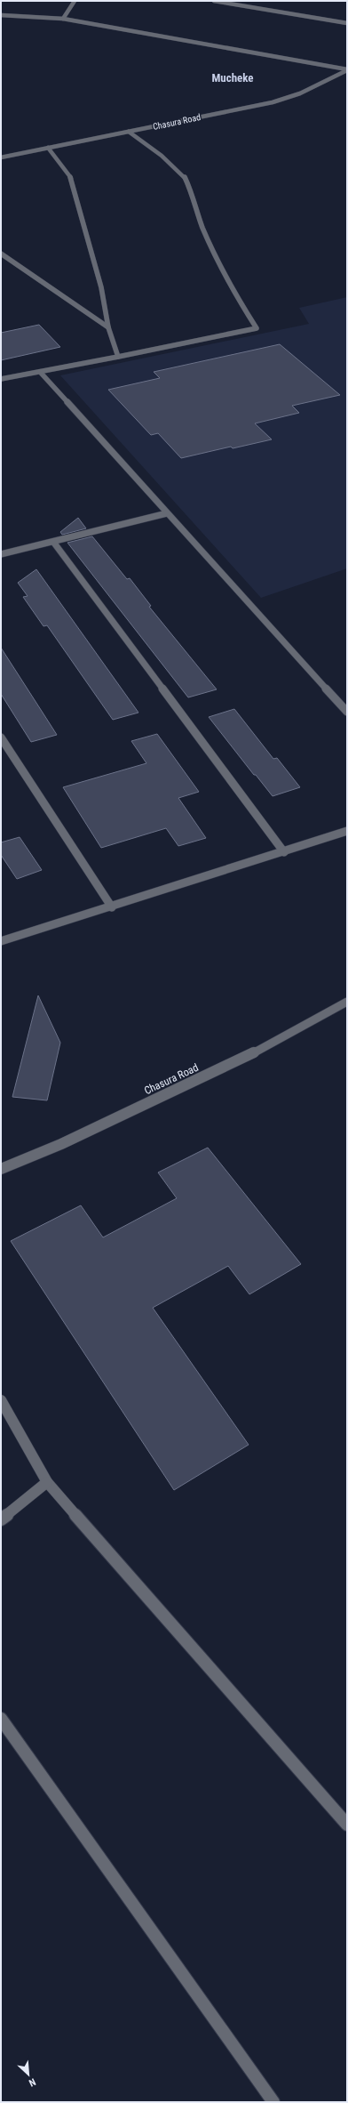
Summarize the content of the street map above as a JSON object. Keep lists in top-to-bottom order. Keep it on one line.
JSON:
{"streets":{"street":["Chasura Road"]},"districts":["Mucheke"],"north":"bottom right"}
